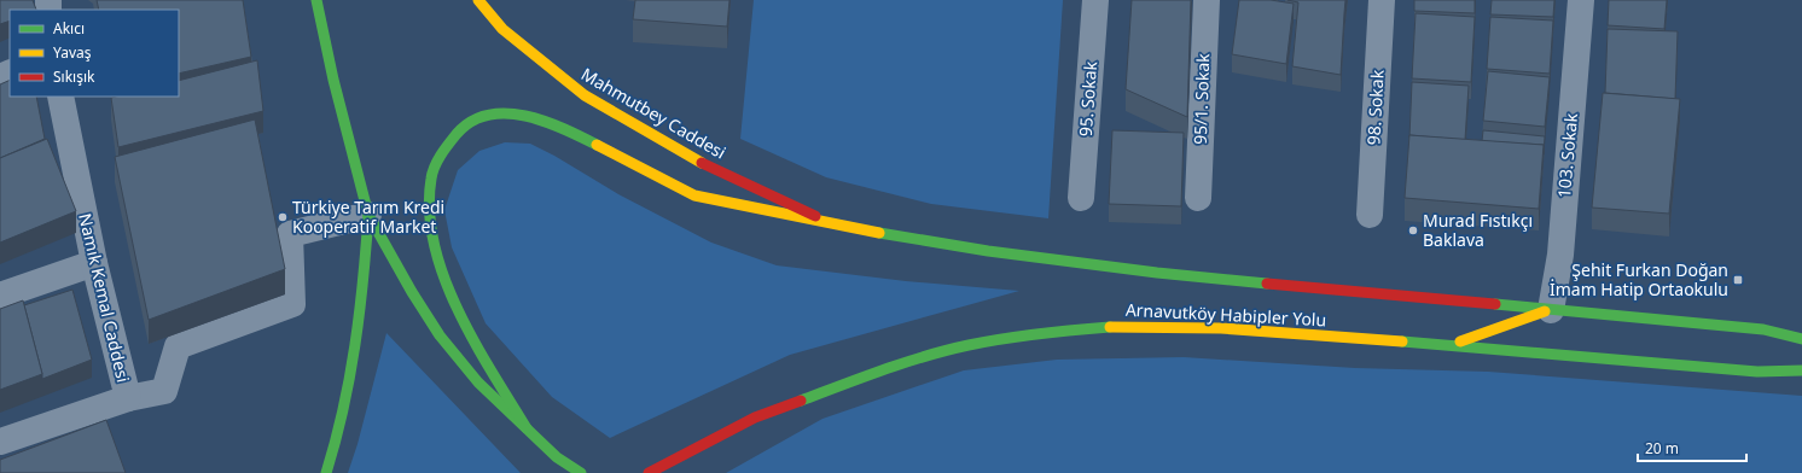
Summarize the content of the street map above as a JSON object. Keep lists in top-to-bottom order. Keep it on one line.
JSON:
{"streets":{"main road":["Mahmutbey Caddesi","Arnavutköy Habipler Yolu"],"street":["95. Sokak","95/1. Sokak","98. Sokak","103. Sokak","Namık Kemal Caddesi"]},"places":{"other":["Türkiye Tarım Kredi Kooperatif Market","Murad Fıstıkçı Baklava"],"transit":["Şehit Furkan Doğan İmam Hatip Ortaokulu"]},"legend":["Akıcı","Yavaş","Sıkışık"],"scale_bar":"20 m"}
